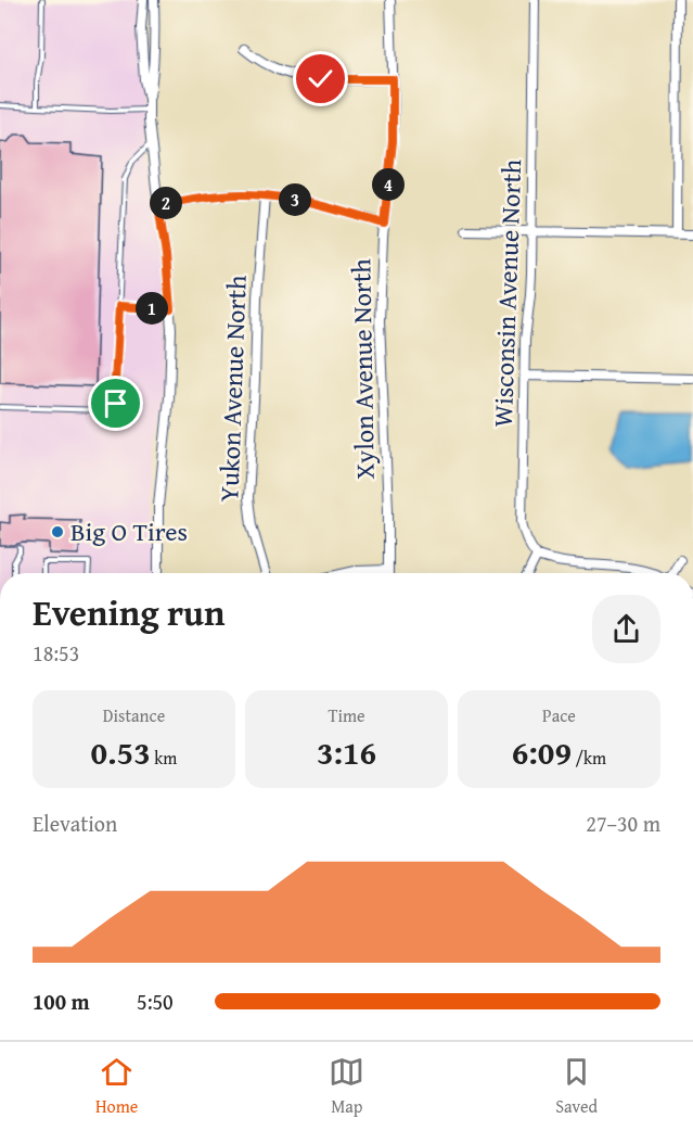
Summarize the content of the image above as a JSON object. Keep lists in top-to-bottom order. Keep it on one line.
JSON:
{"streets":{"street":["Wisconsin Avenue North","Xylon Avenue North","Yukon Avenue North"]},"places":["Big O Tires"],"page":{"pins":["4","3","2","1"],"heading":["Evening run","18:53"],"stats":[["Distance","0.53 km"],["Time","3:16"],["Pace","6:09 /km"]],"chart":["Elevation","27–30 m"],"list":[{"name":"100 m","note":"5:50"}],"tabs":["Home","Map","Saved"]}}
